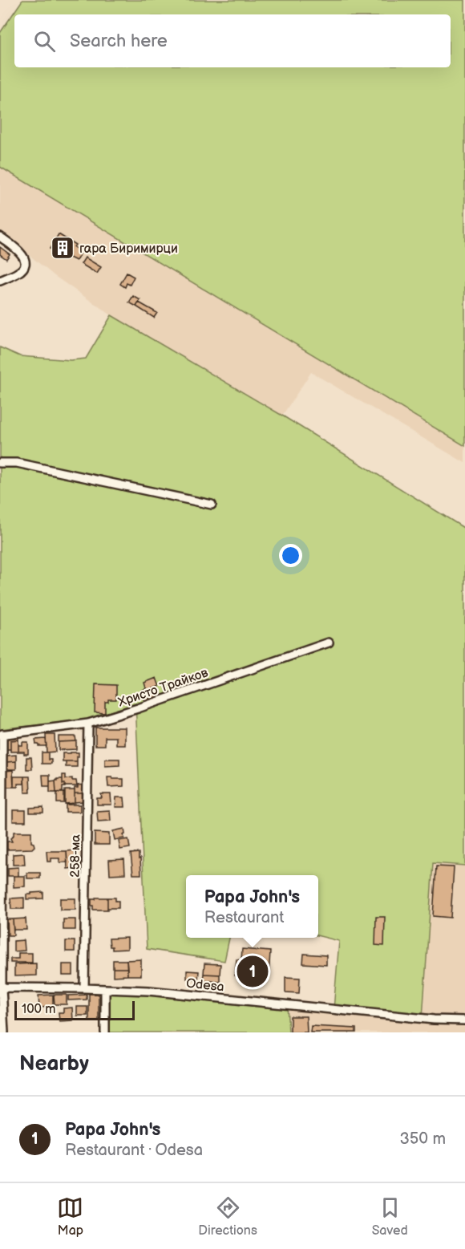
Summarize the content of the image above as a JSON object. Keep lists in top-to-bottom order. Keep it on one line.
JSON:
{"streets":{"street":["Христо Трайков","258-ма","Odesa"]},"crossings":[["Христо Трайков","258-ма"],["258-ма","Odesa"]],"places":{"building":["гара Биримирци"]},"scale_bar":"100 m","page":{"search":"Search here","popup":["Papa John's","Restaurant"],"pins":"1","scale":"100 m","heading":"Nearby","list":[{"mark":"1","name":"Papa John's","note":"Restaurant · Odesa","value":"350 m"}],"nav":["Map","Directions","Saved"]}}
